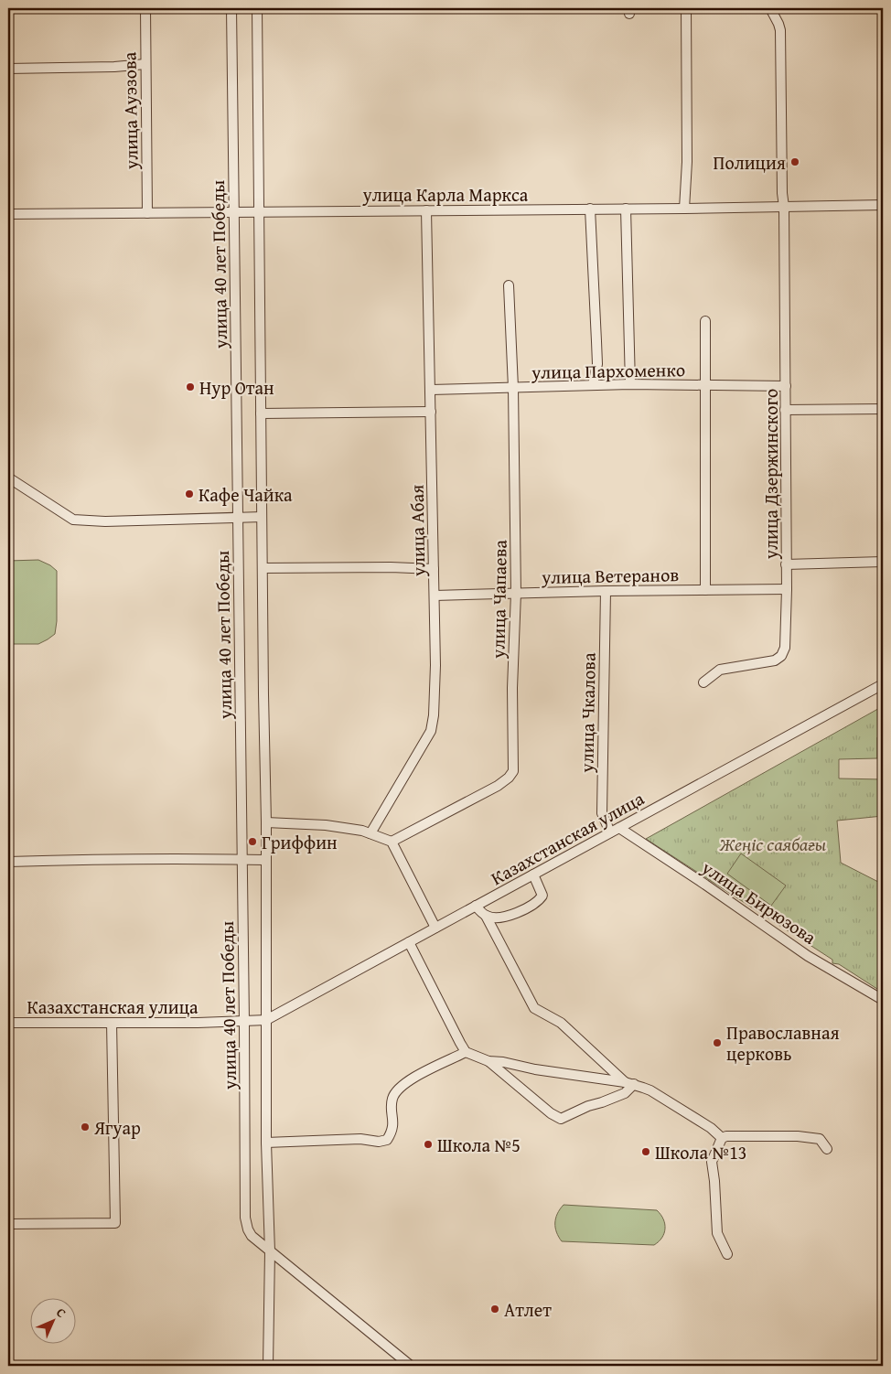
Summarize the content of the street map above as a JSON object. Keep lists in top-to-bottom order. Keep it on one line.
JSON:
{"streets":{"street":["улица Ауэзова","улица Карла Маркса","улица 40 лет Победы","улица Пархоменко","улица Дзержинского","улица Абая","улица Ветеранов","улица Чапаева","улица Чкалова","Казахстанская улица","улица Бирюзова"]},"crossings":[["улица Ауэзова","улица Карла Маркса"],["улица Карла Маркса","улица 40 лет Победы"],["улица Карла Маркса","улица Дзержинского"],["улица Карла Маркса","улица Абая"],["улица 40 лет Победы","Казахстанская улица"],["улица Пархоменко","улица Дзержинского"],["улица Пархоменко","улица Абая"],["улица Пархоменко","улица Чапаева"],["улица Дзержинского","улица Ветеранов"],["улица Абая","улица Ветеранов"],["улица Ветеранов","улица Чапаева"],["улица Ветеранов","улица Чкалова"],["улица Чкалова","Казахстанская улица"],["Казахстанская улица","улица Бирюзова"]],"parks":["Жеңіс саябағы"],"places":["Полиция","Нур Отан","Кафе Чайка","Гриффин","Православная церковь","Ягуар","Школа №5","Школа №13","Атлет"],"north":"top right"}
